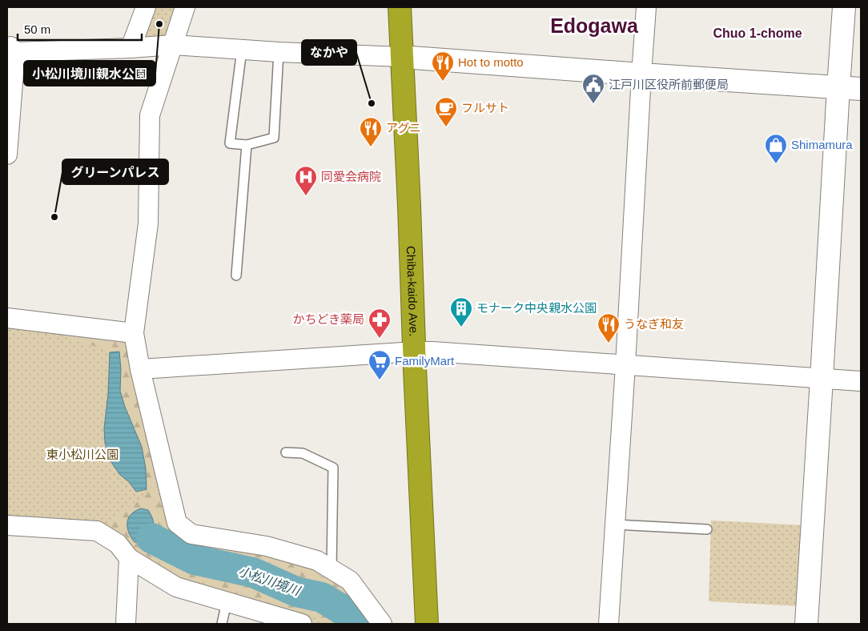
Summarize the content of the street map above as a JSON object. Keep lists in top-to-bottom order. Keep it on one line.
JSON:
{"streets":{"highway":["Chiba-kaido Ave."]},"districts":["Edogawa","Chuo 1-chome"],"water":["小松川境川"],"parks":["東小松川公園"],"places":{"other":["小松川境川親水公園","なかや","グリーンパレス"],"restaurant":["Hot to motto","アグニ","うなぎ和友"],"public building":["江戸川区役所前郵便局"],"cafe":["フルサト"],"shop":["Shimamura"],"hospital":["同愛会病院"],"building":["モナーク中央親水公園"],"pharmacy":["かちどき薬局"],"supermarket":["FamilyMart"]},"scale_bar":"50 m"}
